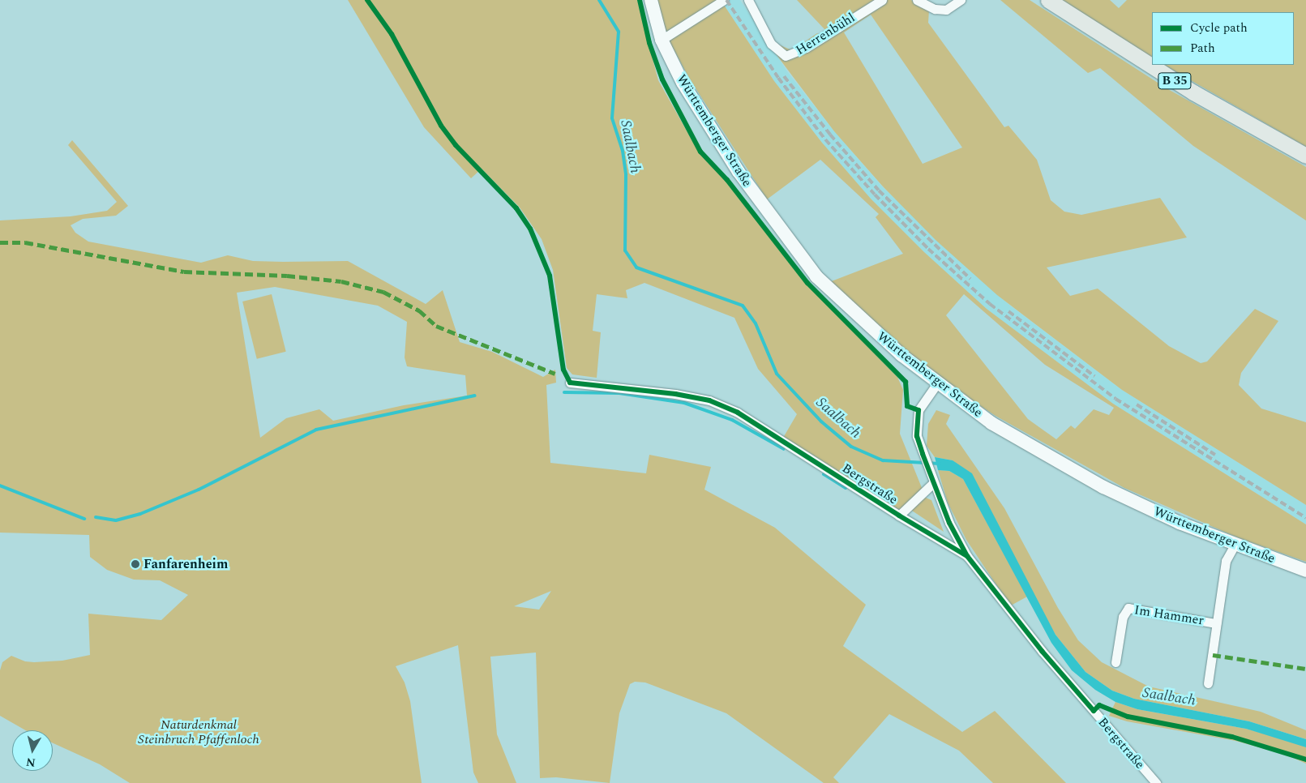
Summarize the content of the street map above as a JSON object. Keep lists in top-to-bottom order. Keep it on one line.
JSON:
{"streets":{"main road":["B 35","Württemberger Straße"],"street":["Herrenbühl","Bergstraße","Im Hammer"]},"crossings":[["Württemberger Straße","Im Hammer"]],"water":["Saalbach"],"parks":["Naturdenkmal Steinbruch Pfaffenloch"],"places":["Fanfarenheim"],"legend":["Cycle path","Path"],"north":"bottom"}
